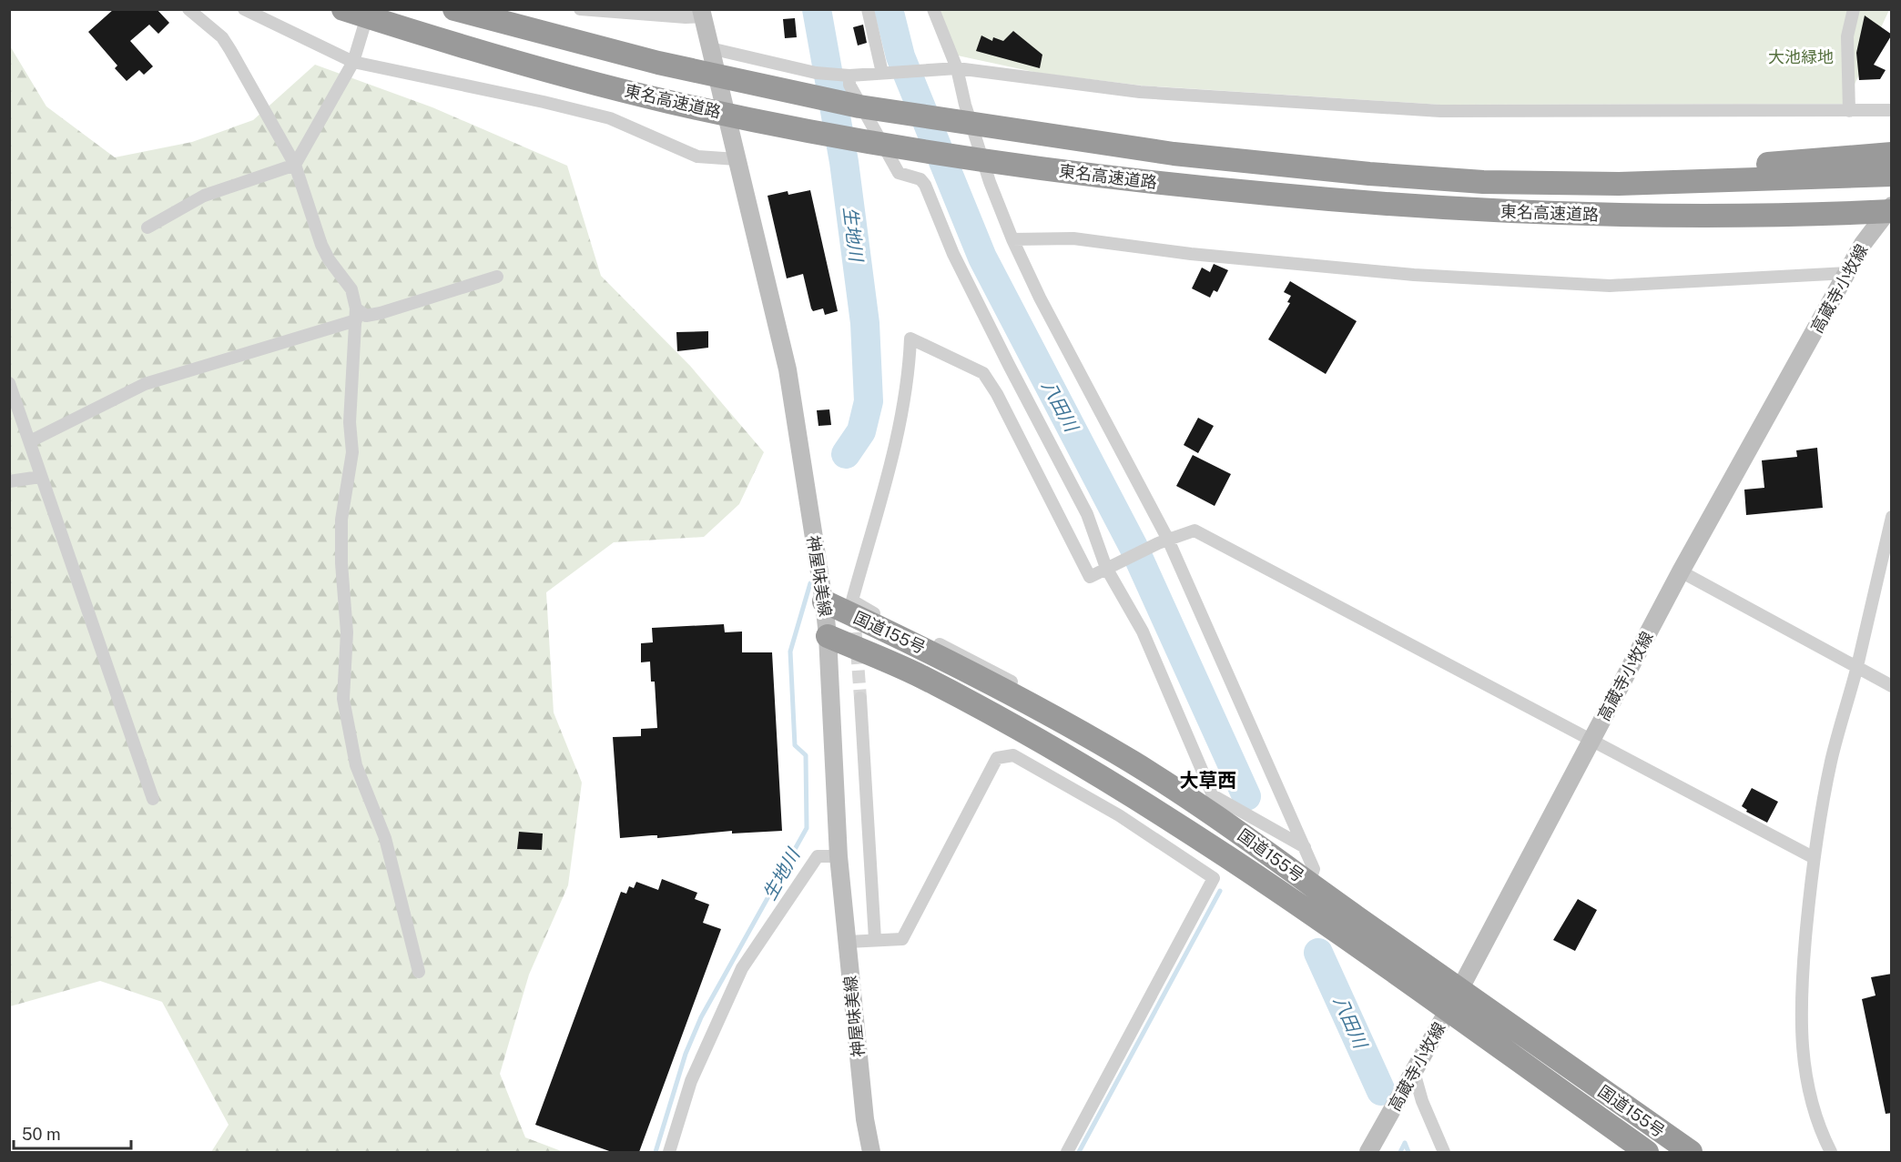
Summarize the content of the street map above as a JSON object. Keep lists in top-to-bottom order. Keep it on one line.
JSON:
{"streets":{"highway":["東名高速道路","国道155号"],"main road":["高蔵寺小牧線","神屋味美線"]},"crossings":[["高蔵寺小牧線","国道155号"],["神屋味美線","国道155号"]],"districts":["大草西"],"water":["生地川","八田川"],"parks":["大池緑地"],"scale_bar":"50 m"}
